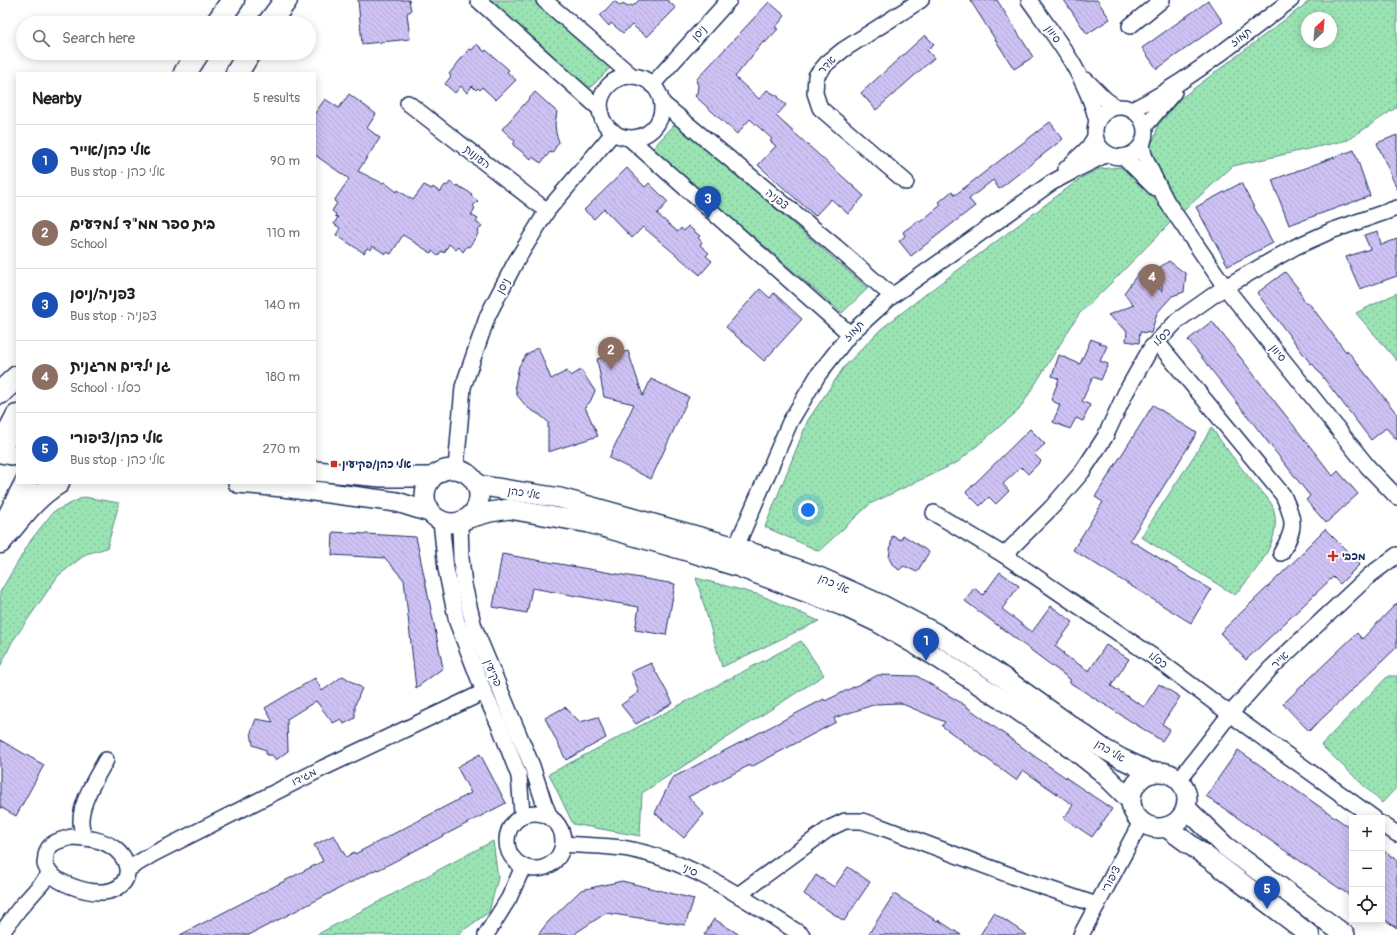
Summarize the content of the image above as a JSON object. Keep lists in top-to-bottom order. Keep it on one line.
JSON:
{"streets":{"street":["ניסן","סיוון","תמוז","אדר","העונות","צפניה","כסלו","אלי כהן","אייר","פקיעין","מגידו","סיני","ציפורי"]},"crossings":[["ניסן","העונות"],["ניסן","צפניה"],["ניסן","אלי כהן"],["ניסן","פקיעין"],["סיוון","תמוז"],["סיוון","כסלו"],["תמוז","צפניה"],["תמוז","אלי כהן"],["כסלו","אייר"],["אלי כהן","אייר"],["אלי כהן","פקיעין"],["אלי כהן","ציפורי"],["אייר","ציפורי"],["פקיעין","מגידו"],["פקיעין","סיני"]],"places":{"transit":["אלי כהן/פקיעין"],"health":["מכבי"]},"north":"top right","page":{"search":"Search here","heading":["Nearby","5 results"],"list":[{"mark":"1","name":"אלי כהן/אייר","note":"Bus stop · אלי כהן","value":"90 m"},{"mark":"2","name":"בית ספר ממ\"ד למדעים","note":"School","value":"110 m"},{"mark":"3","name":"צפניה/ניסן","note":"Bus stop · צפניה","value":"140 m"},{"mark":"4","name":"גן ילדים מרגנית","note":"School · כסלו","value":"180 m"},{"mark":"5","name":"אלי כהן/ציפורי","note":"Bus stop · אלי כהן","value":"270 m"}],"pins":["3","4","2","1","5"],"map_buttons":["+","−"]}}
